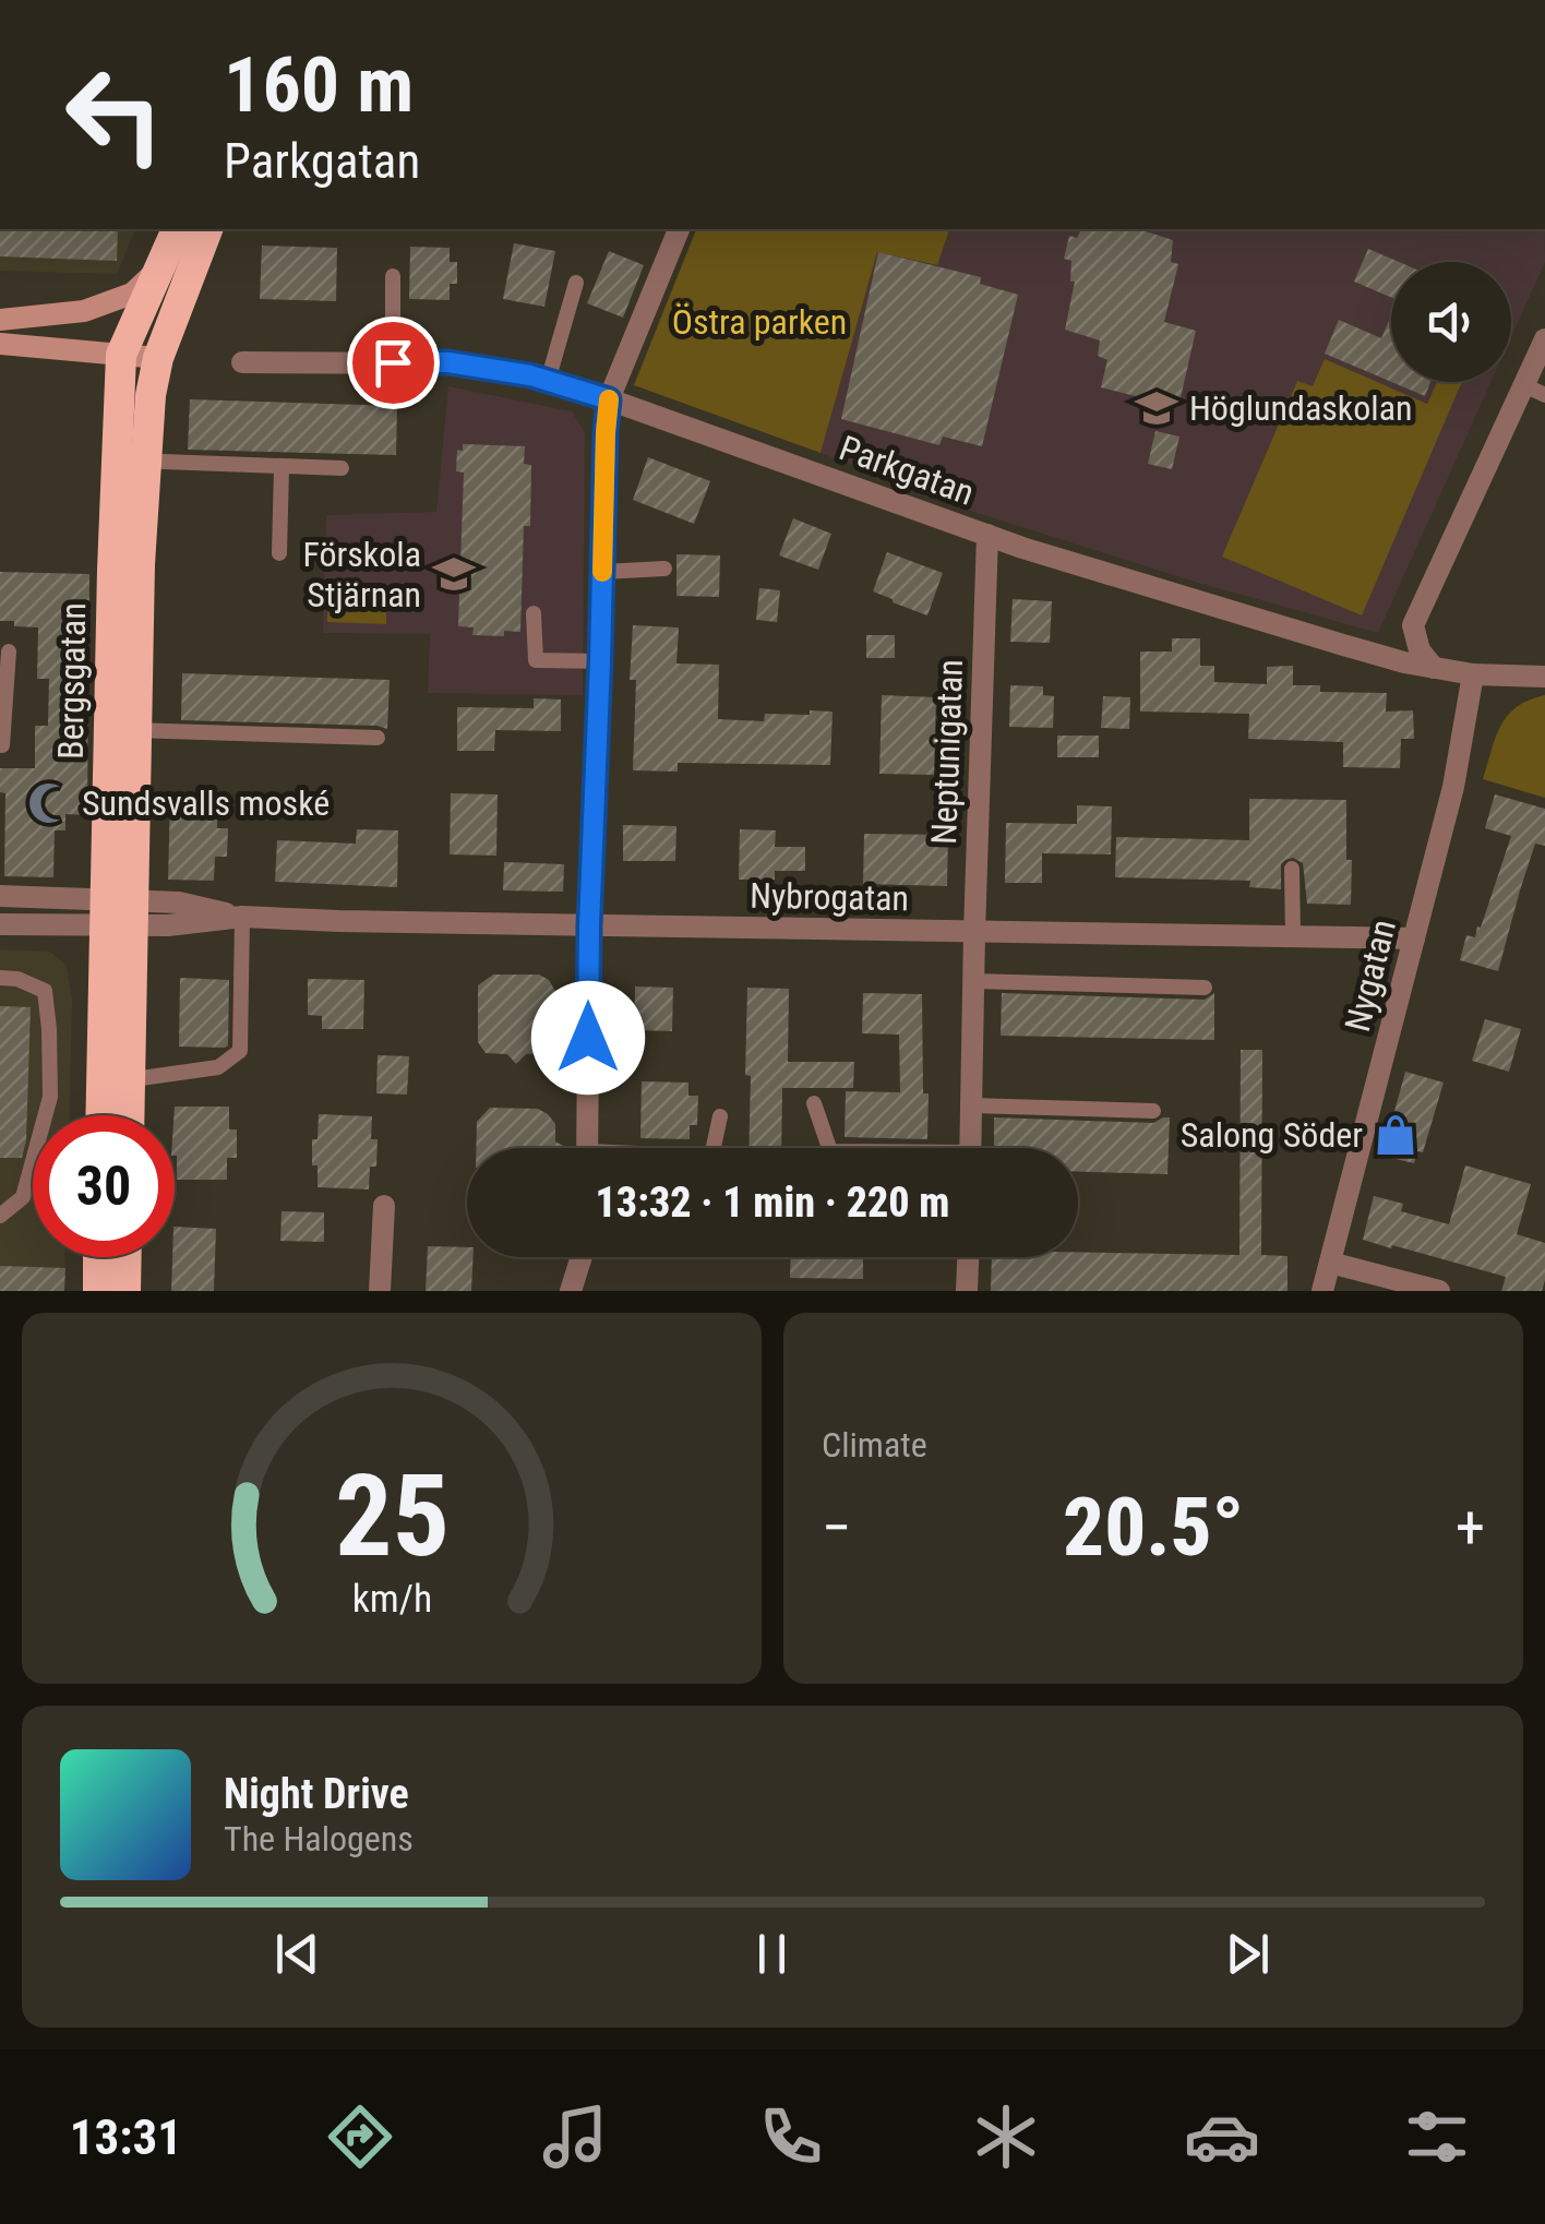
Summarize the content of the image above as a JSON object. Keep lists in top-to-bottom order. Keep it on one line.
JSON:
{"streets":{"highway":["Bergsgatan"],"street":["Parkgatan","Neptunigatan","Nybrogatan","Nygatan"]},"crossings":[["Parkgatan","Neptunigatan"],["Parkgatan","Nygatan"],["Bergsgatan","Nybrogatan"],["Neptunigatan","Nybrogatan"],["Nybrogatan","Nygatan"]],"parks":["Östra parken"],"places":{"school or university":["Höglundaskolan","Förskola Stjärnan"],"mosque":["Sundsvalls moské"],"shop":["Salong Söder"]},"page":{"turn":["160 m","Parkgatan"],"limit":"30","trip":"13:32 · 1 min · 220 m","tile":"Climate","heat":["−","20.5°","+"],"song":["Night Drive","The Halogens"],"tabs":"13:31","gauge":["25","km/h"]}}
